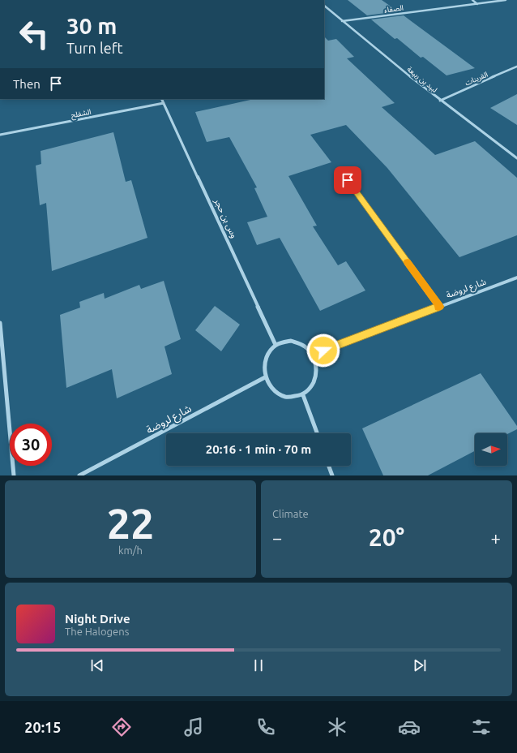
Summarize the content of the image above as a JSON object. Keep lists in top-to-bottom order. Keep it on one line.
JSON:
{"streets":{"street":["الصفاء","القرينات","لبيد بن ربيعة","الشفلح","وس بن حجر","شارع لروضة"]},"crossings":[["الصفاء","لبيد بن ربيعة"],["القرينات","لبيد بن ربيعة"],["الشفلح","وس بن حجر"],["وس بن حجر","شارع لروضة"]],"north":"right","page":{"turn":["30 m","Turn left"],"then":"Then","limit":"30","trip":"20:16 · 1 min · 70 m","tile":[["22","km/h"],"Climate"],"heat":["−","20°","+"],"song":["Night Drive","The Halogens"],"tabs":"20:15"}}
